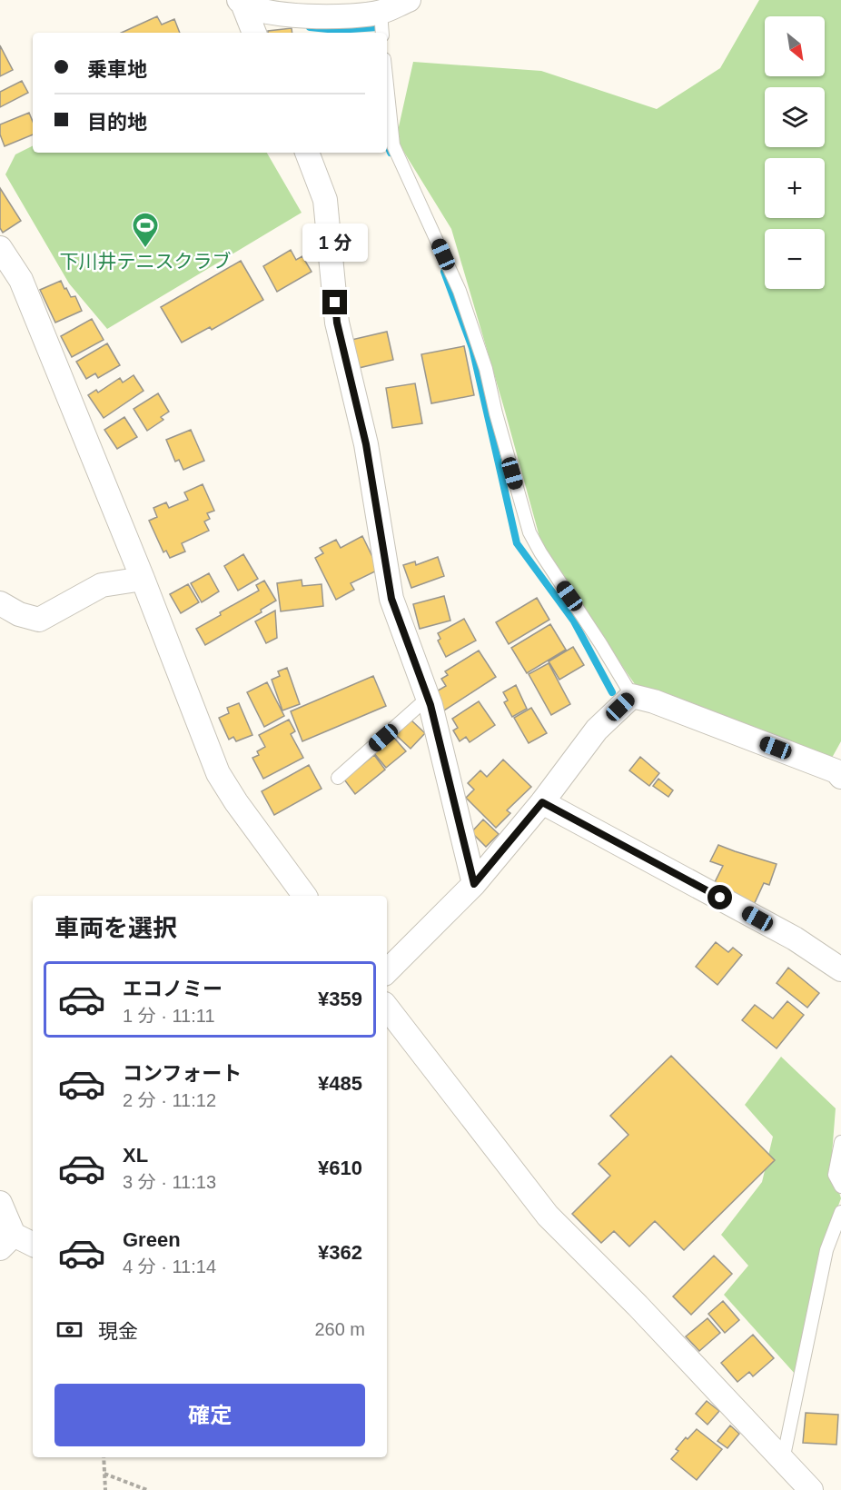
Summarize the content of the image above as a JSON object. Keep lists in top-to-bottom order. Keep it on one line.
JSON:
{"places":{"sports":["下川井テニスクラブ"]},"north":"bottom right","page":{"map_buttons":["+","−"],"banner":["乗車地","目的地"],"bubble":"1 分","heading":"車両を選択","list":[{"name":"エコノミー","note":"1 分 · 11:11","value":"¥359"},{"name":"コンフォート","note":"2 分 · 11:12","value":"¥485"},{"name":"XL","note":"3 分 · 11:13","value":"¥610"},{"name":"Green","note":"4 分 · 11:14","value":"¥362"}],"pay":["現金","260 m"],"buttons":"確定"}}
